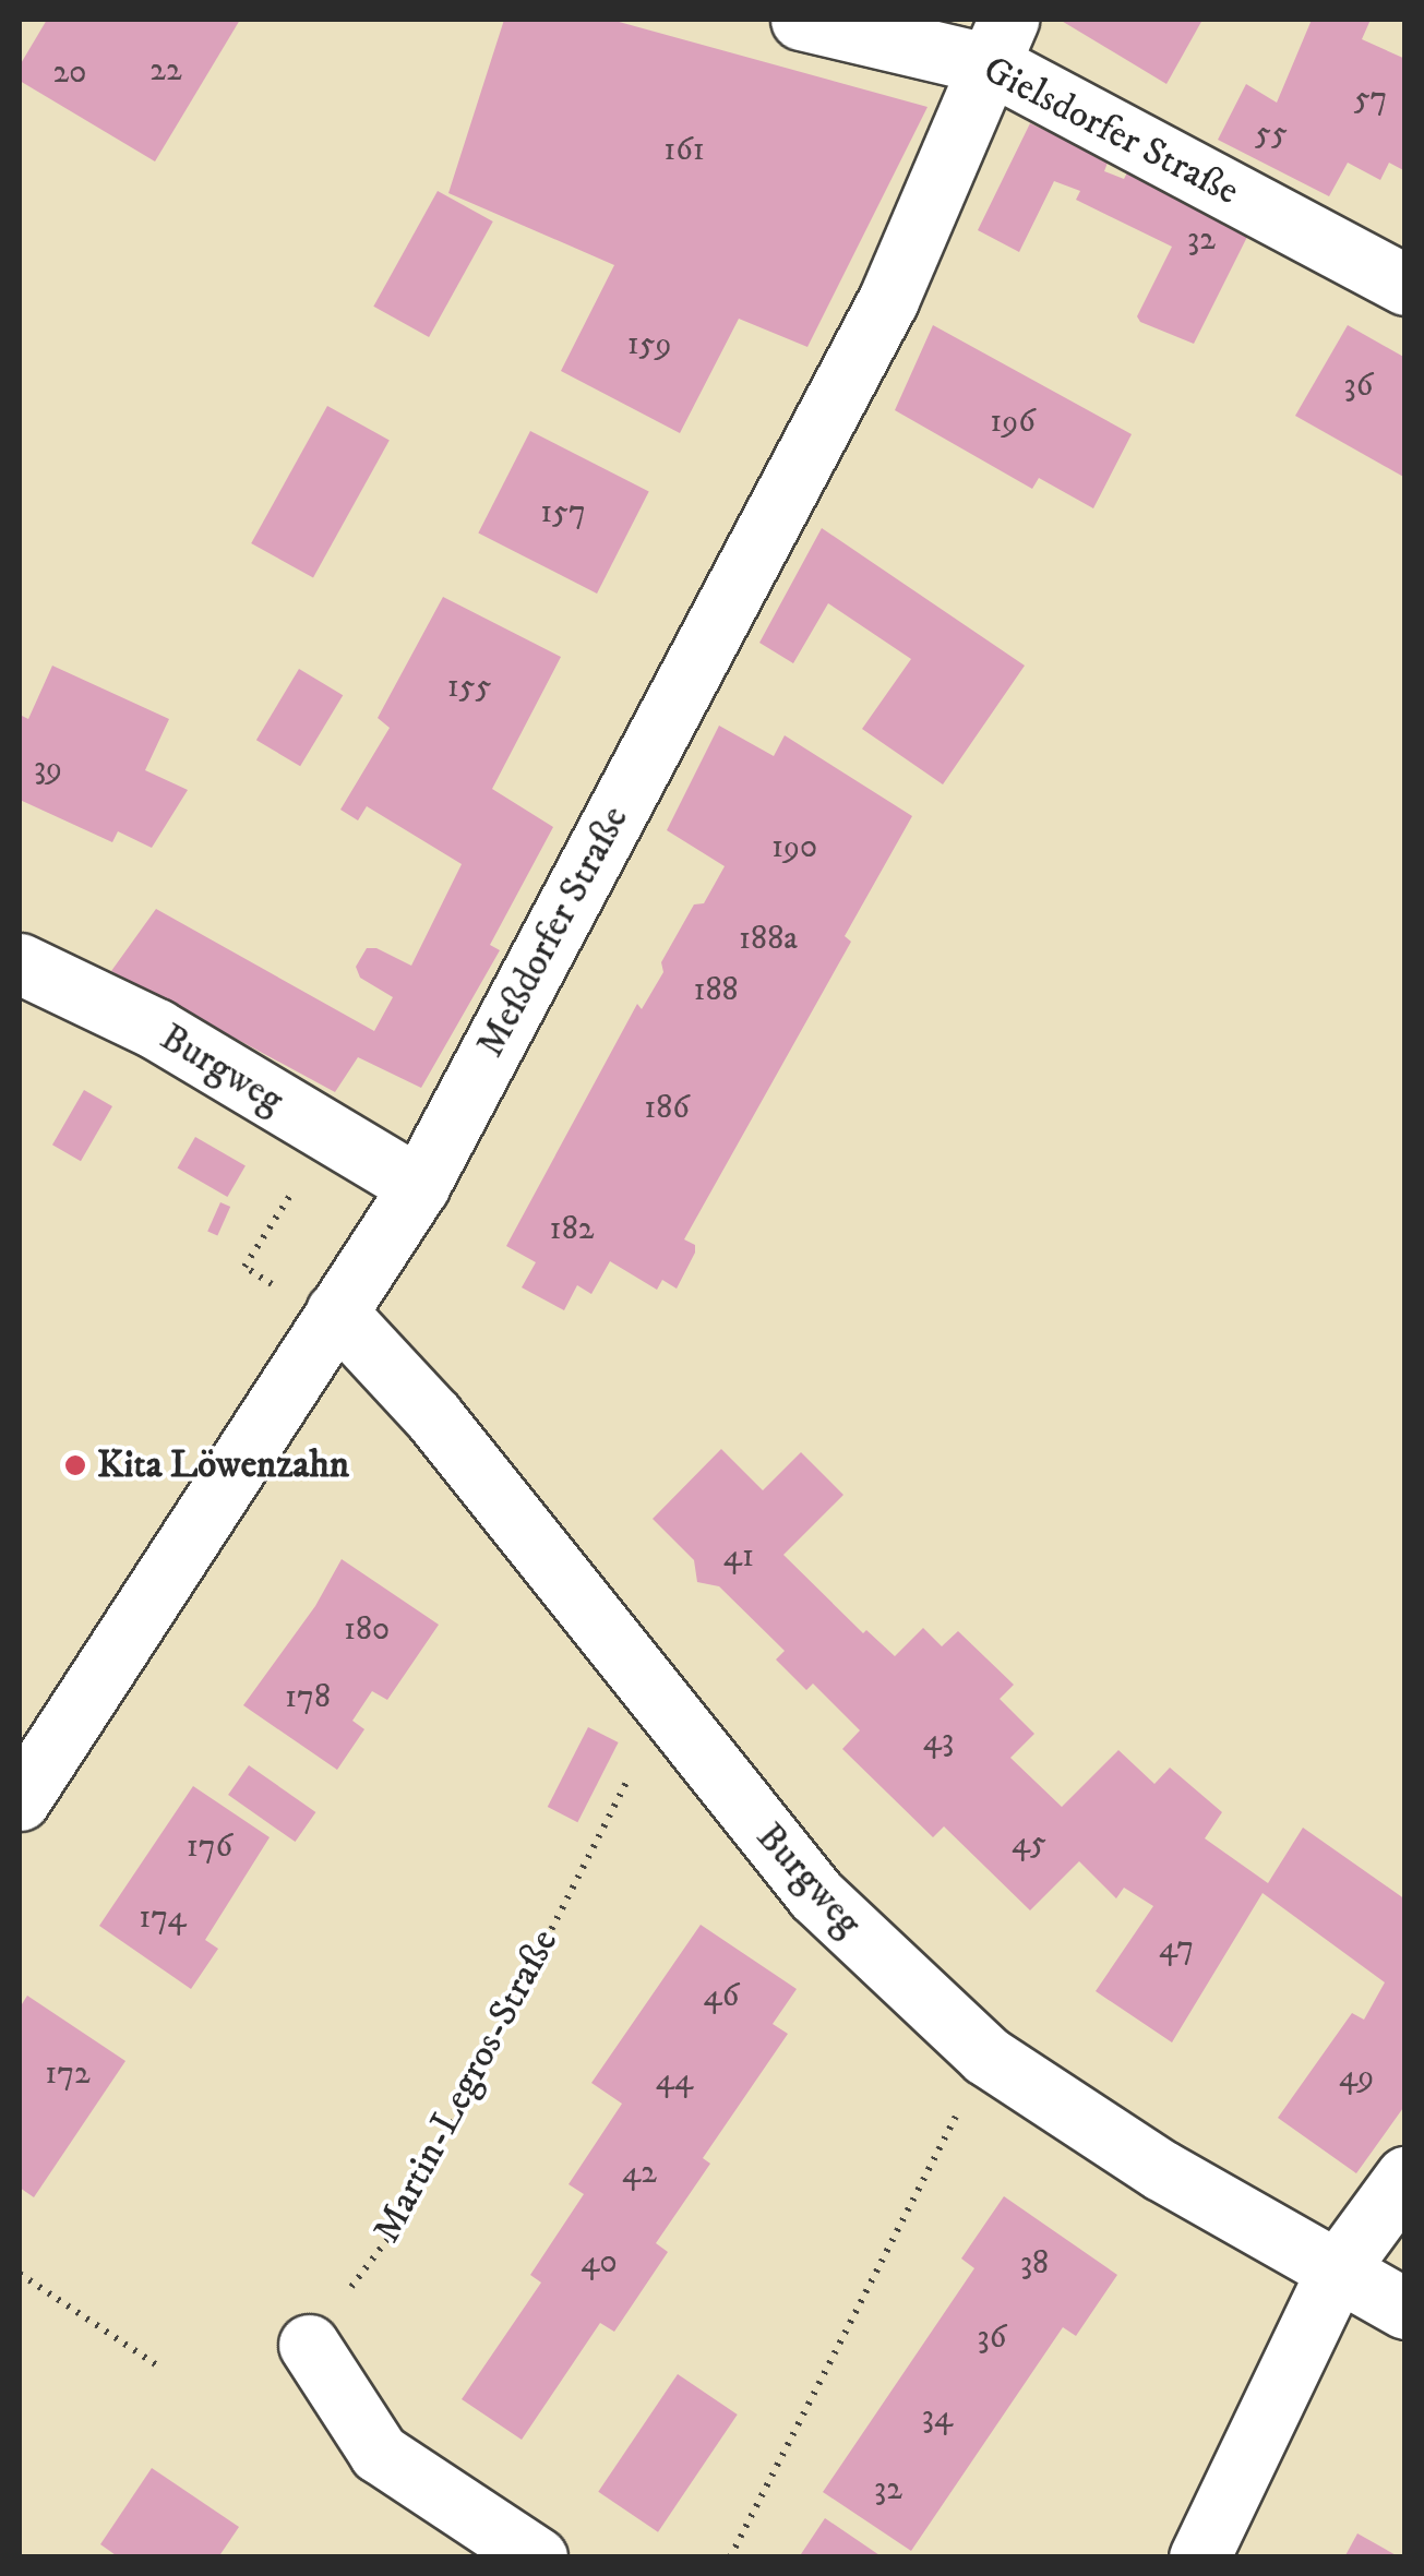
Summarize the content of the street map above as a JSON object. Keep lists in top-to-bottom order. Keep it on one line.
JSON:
{"streets":{"street":["Gielsdorfer Straße","Meßdorfer Straße","Burgweg"],"path":["Martin-Legros-Straße"]},"crossings":[["Gielsdorfer Straße","Meßdorfer Straße"],["Meßdorfer Straße","Burgweg"],["Burgweg","Martin-Legros-Straße"]],"places":["Kita Löwenzahn"],"house_numbers":["22","20","57","55","161","32","159","36","196","157","155","39","190","188a","188","186","182","41","180","178","43","45","176","174","47","46","172","49","44","42","40","38","36","34","32"]}
